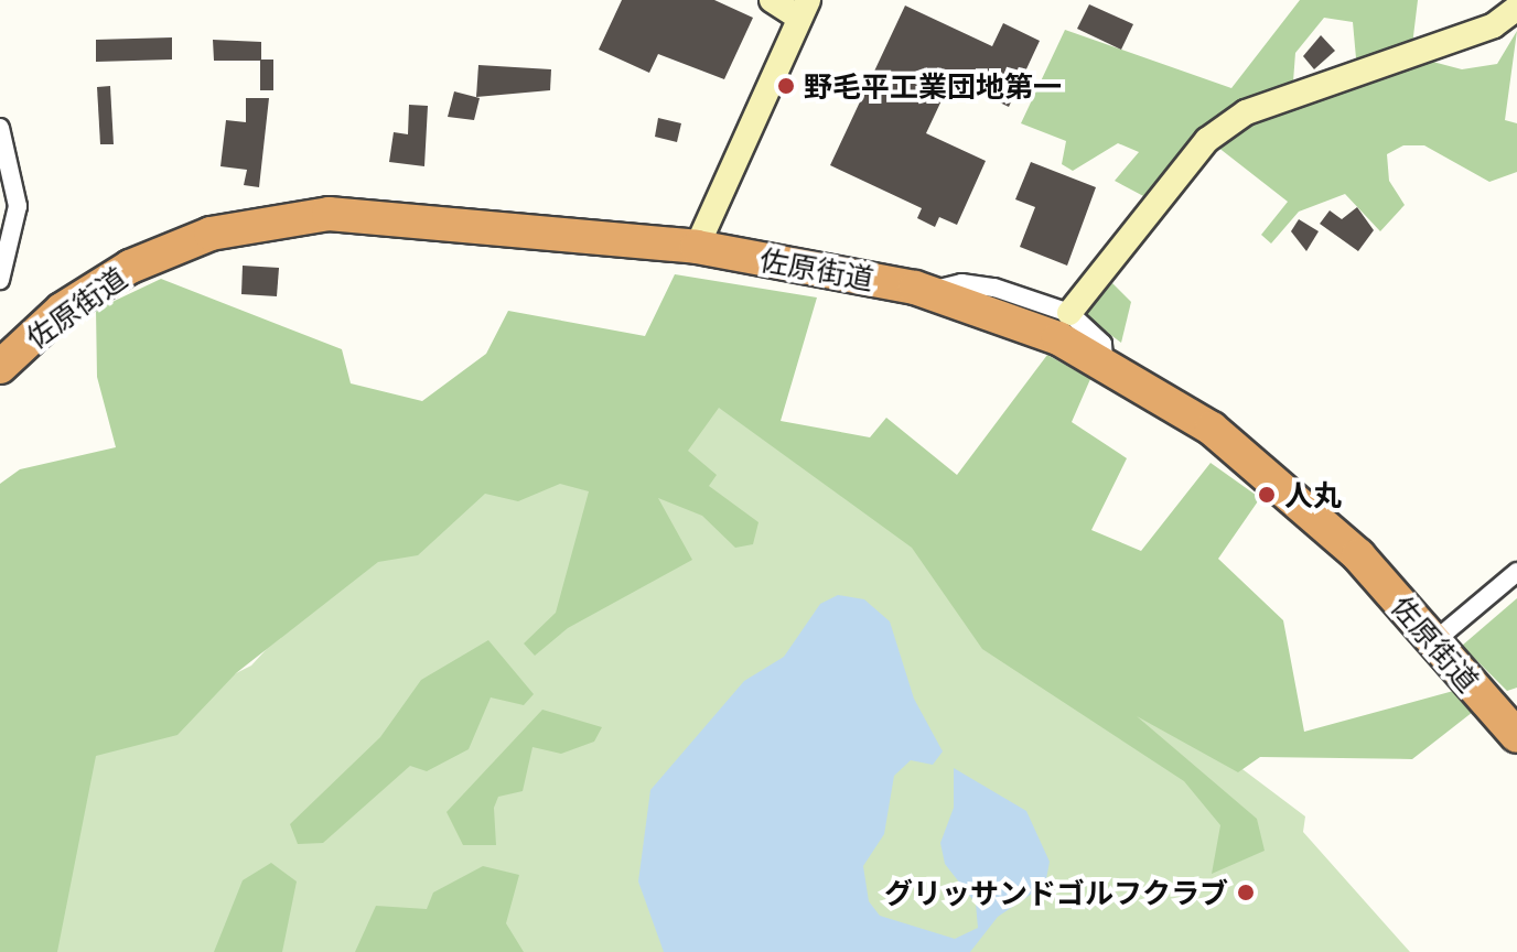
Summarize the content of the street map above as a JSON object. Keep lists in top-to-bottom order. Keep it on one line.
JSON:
{"streets":{"highway":["佐原街道"]},"places":["野毛平工業団地第一","人丸","グリッサンドゴルフクラブ"]}
